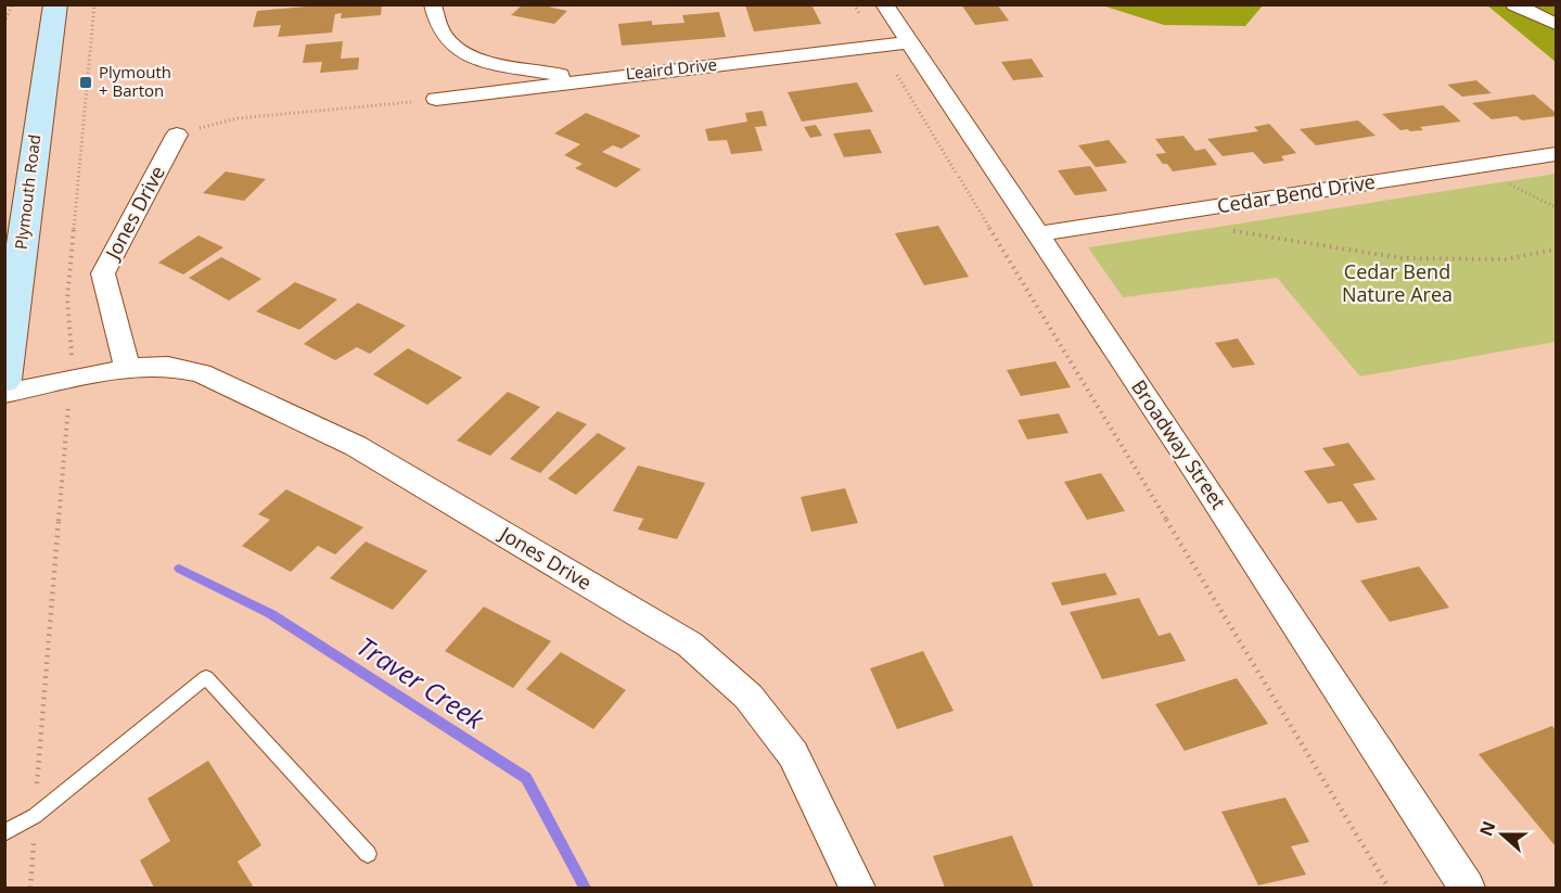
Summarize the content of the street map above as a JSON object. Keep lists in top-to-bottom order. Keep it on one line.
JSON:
{"streets":{"main road":["Plymouth Road"],"street":["Leaird Drive","Cedar Bend Drive","Jones Drive","Broadway Street"]},"crossings":[["Leaird Drive","Broadway Street"],["Cedar Bend Drive","Broadway Street"]],"water":["Traver Creek"],"parks":["Cedar Bend Nature Area"],"places":{"transit":["Plymouth + Barton"]},"north":"left"}
